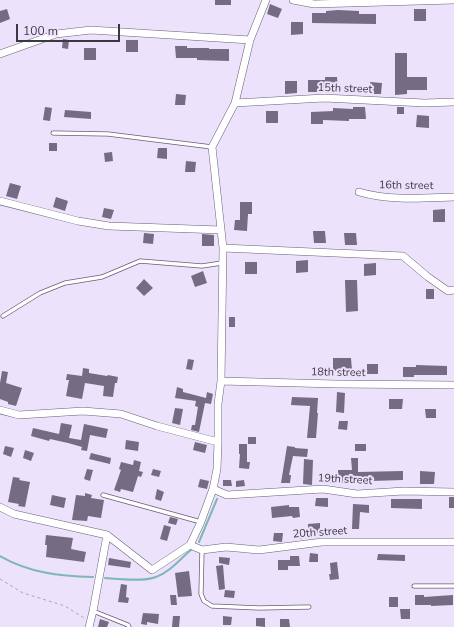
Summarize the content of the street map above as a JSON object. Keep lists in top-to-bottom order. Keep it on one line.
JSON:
{"streets":{"street":["15th street","16th street","18th street","19th street","20th street"]},"scale_bar":"100 m"}
